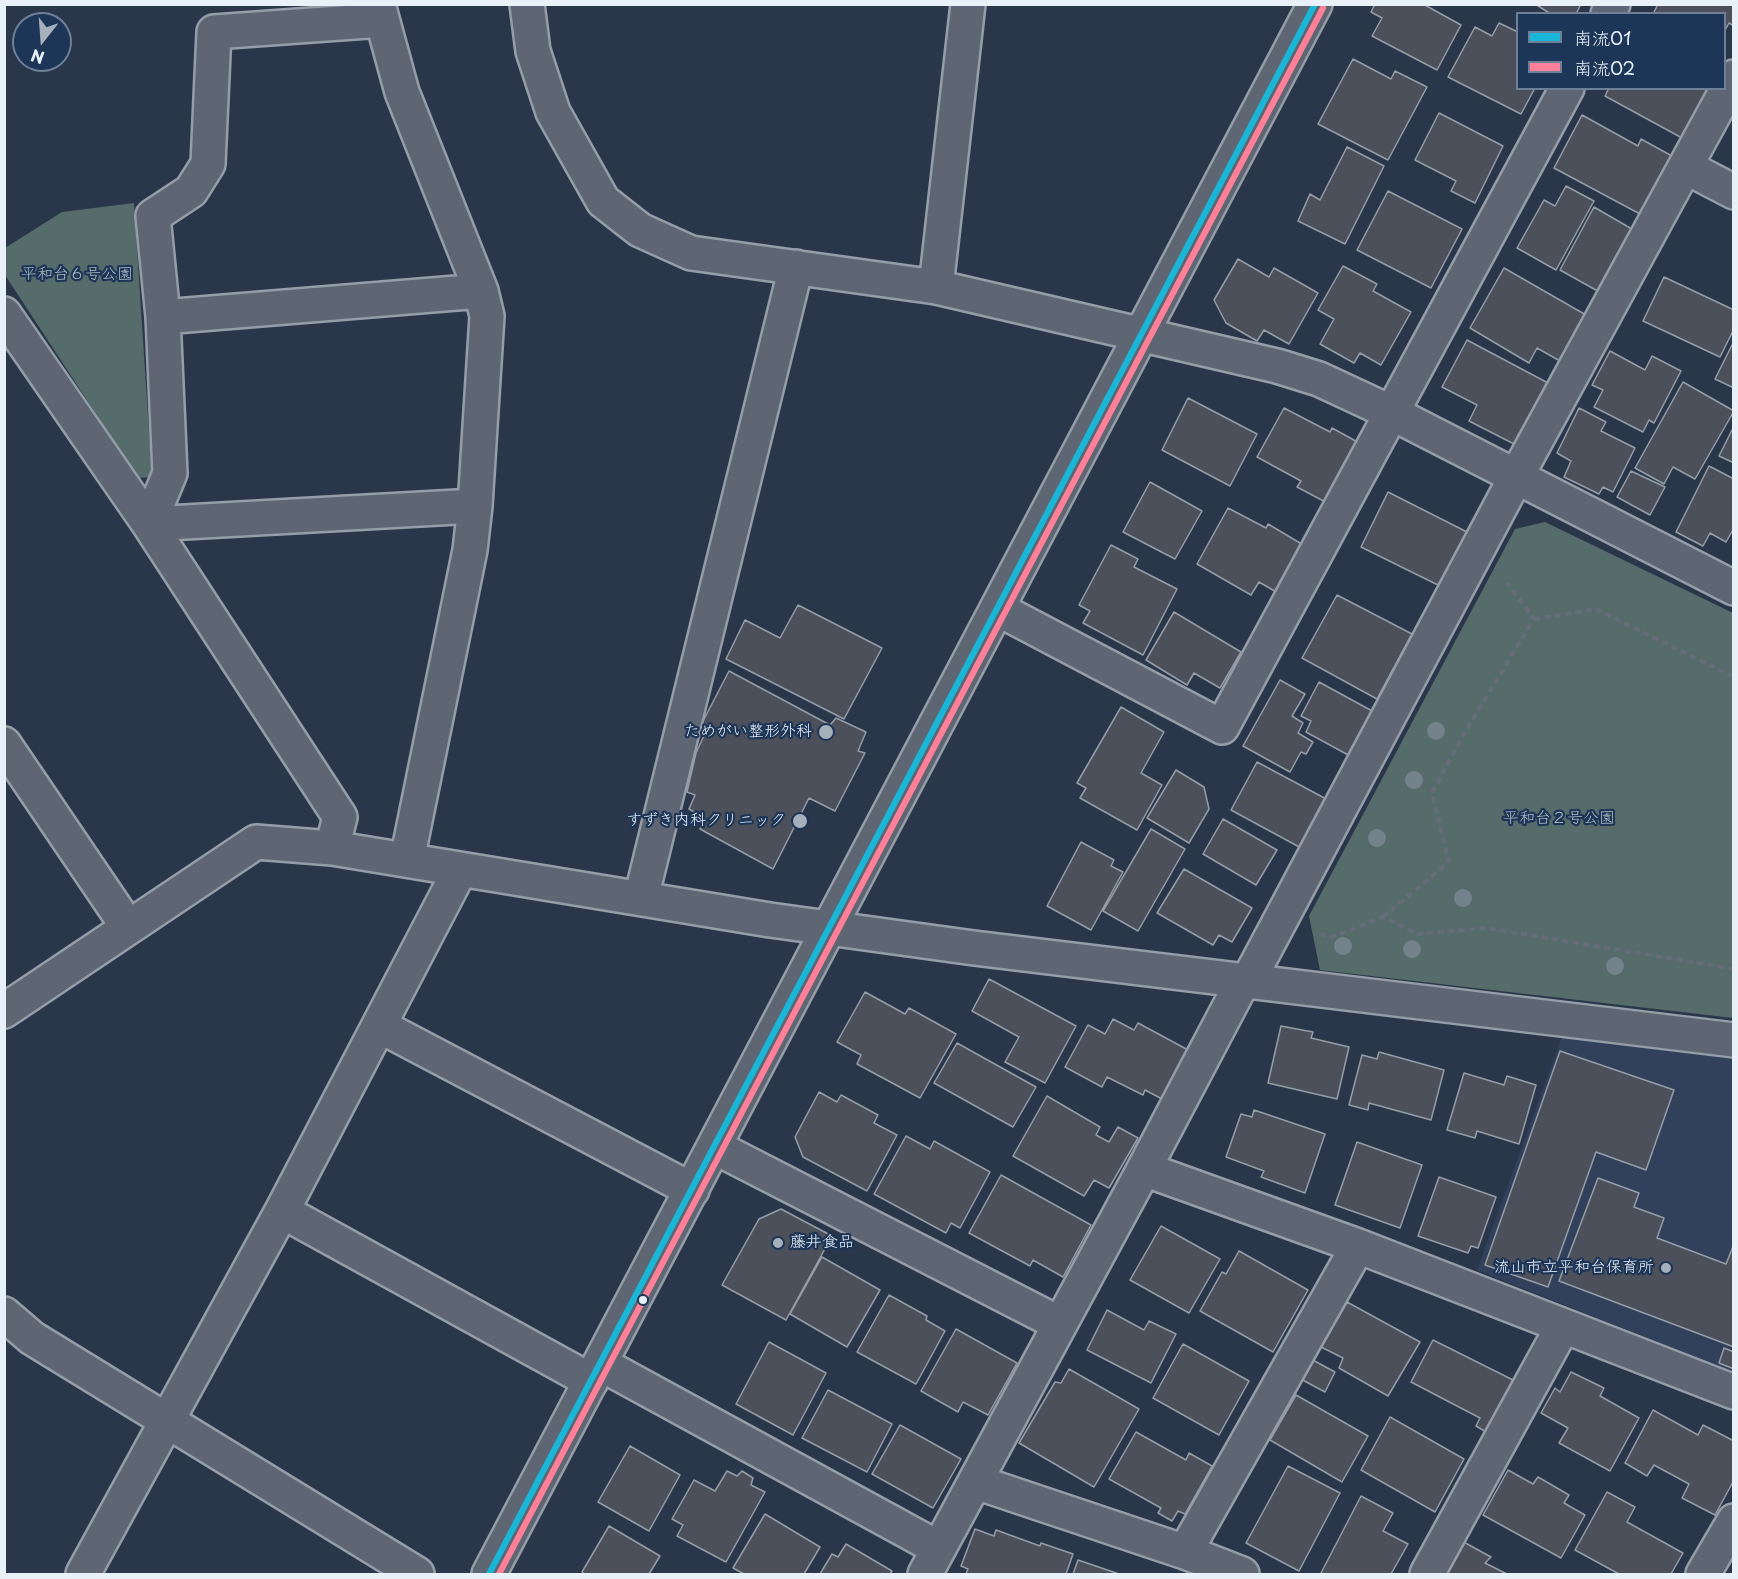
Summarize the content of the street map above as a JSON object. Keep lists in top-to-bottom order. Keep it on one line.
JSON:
{"parks":["平和台６号公園","平和台２号公園"],"places":["ためがい整形外科","すずき内科クリニック","藤井食品","流山市立平和台保育所"],"lines":["transit line 南流01","transit line 南流02"],"legend":["南流01","南流02"],"north":"bottom"}
